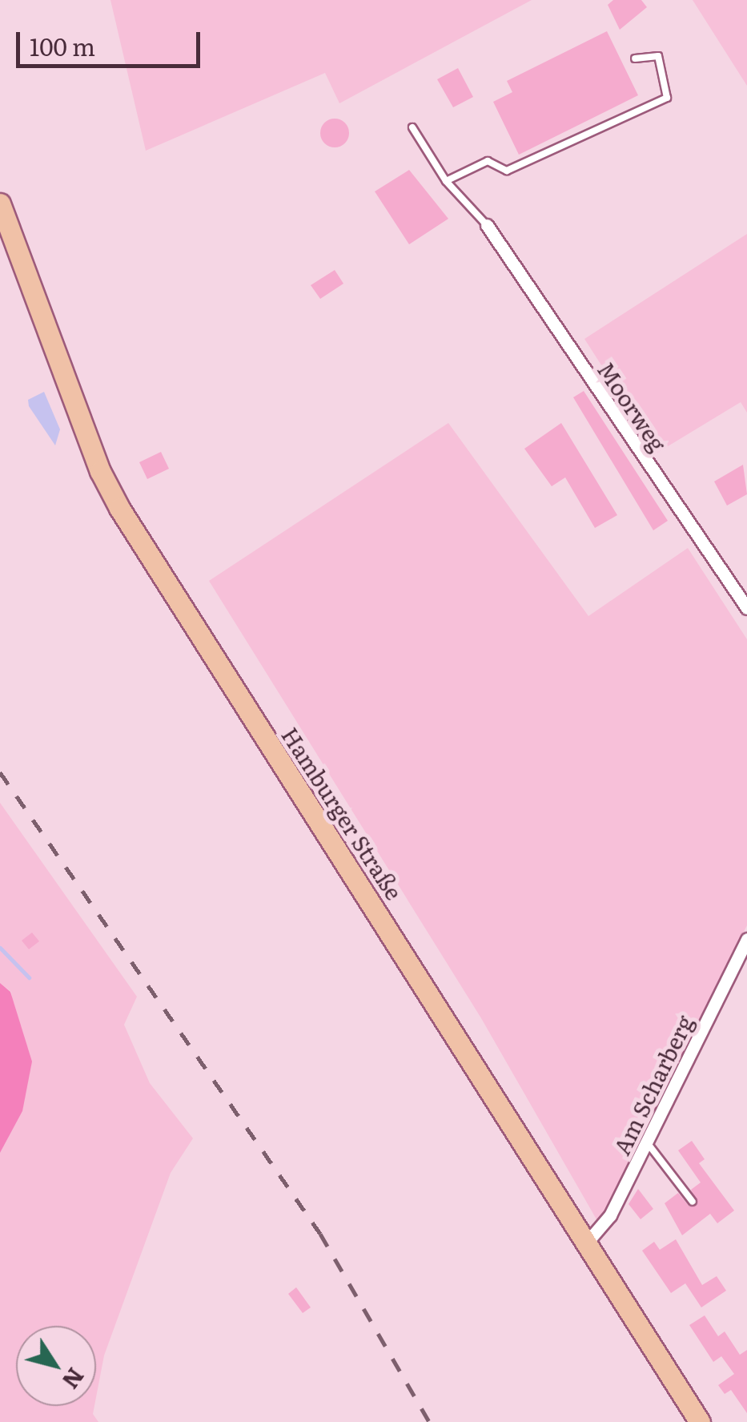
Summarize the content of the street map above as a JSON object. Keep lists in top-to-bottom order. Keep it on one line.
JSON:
{"streets":{"main road":["Hamburger Straße"],"street":["Moorweg","Am Scharberg"]},"crossings":[["Hamburger Straße","Am Scharberg"]],"scale_bar":"100 m","north":"bottom right"}
